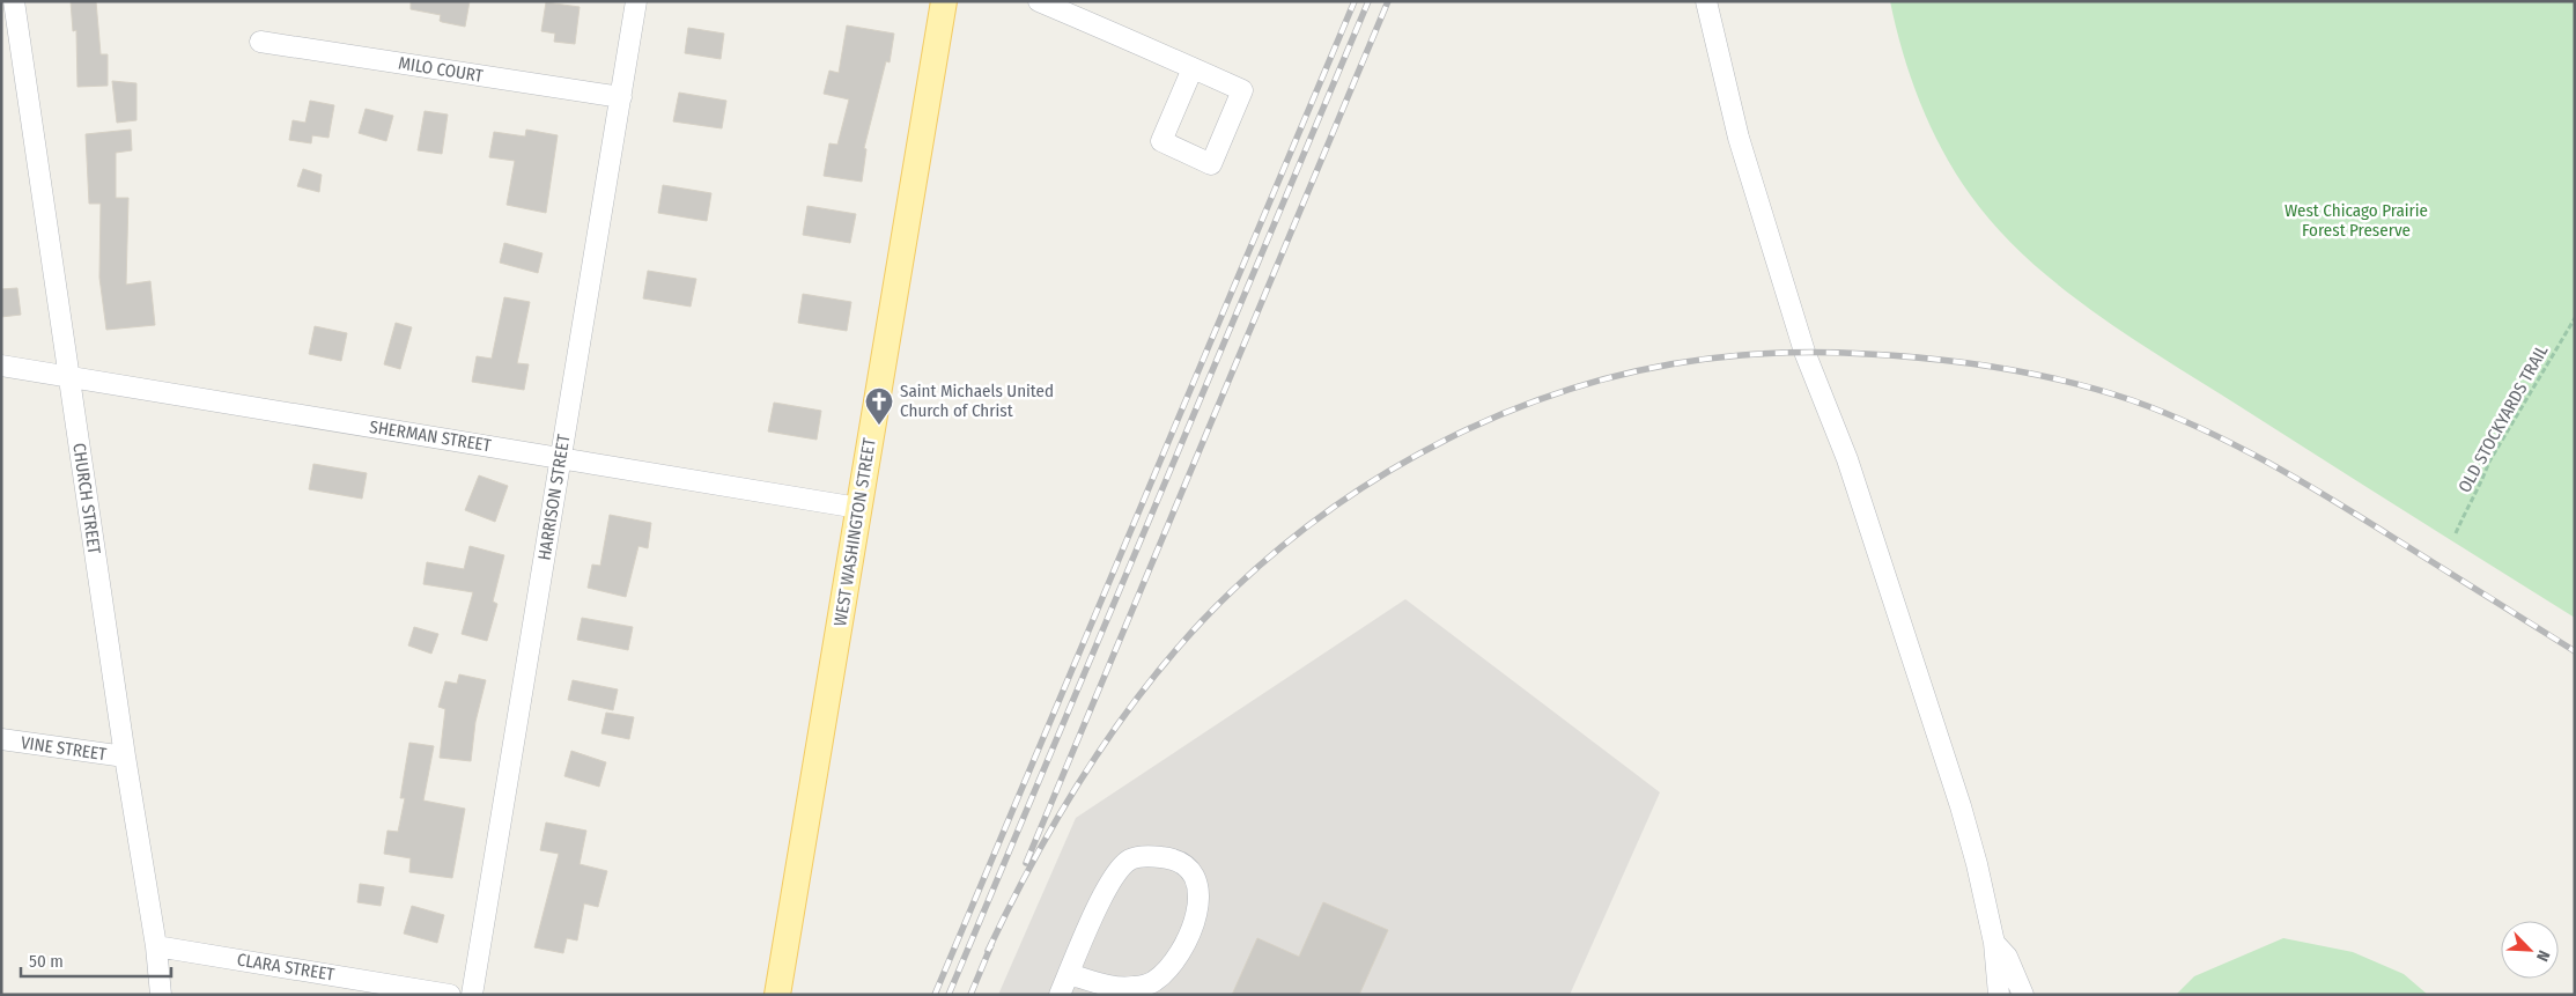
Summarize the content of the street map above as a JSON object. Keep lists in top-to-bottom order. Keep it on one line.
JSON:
{"streets":{"main road":["WEST WASHINGTON STREET"],"street":["MILO COURT","SHERMAN STREET","HARRISON STREET","CHURCH STREET","VINE STREET","CLARA STREET"],"path":["OLD STOCKYARDS TRAIL"]},"crossings":[["MILO COURT","HARRISON STREET"],["SHERMAN STREET","HARRISON STREET"],["SHERMAN STREET","CHURCH STREET"],["SHERMAN STREET","WEST WASHINGTON STREET"],["CHURCH STREET","VINE STREET"],["CHURCH STREET","CLARA STREET"]],"parks":["West Chicago Prairie Forest Preserve"],"places":{"church":["Saint Michaels United Church of Christ"]},"scale_bar":"50 m","north":"bottom right"}
